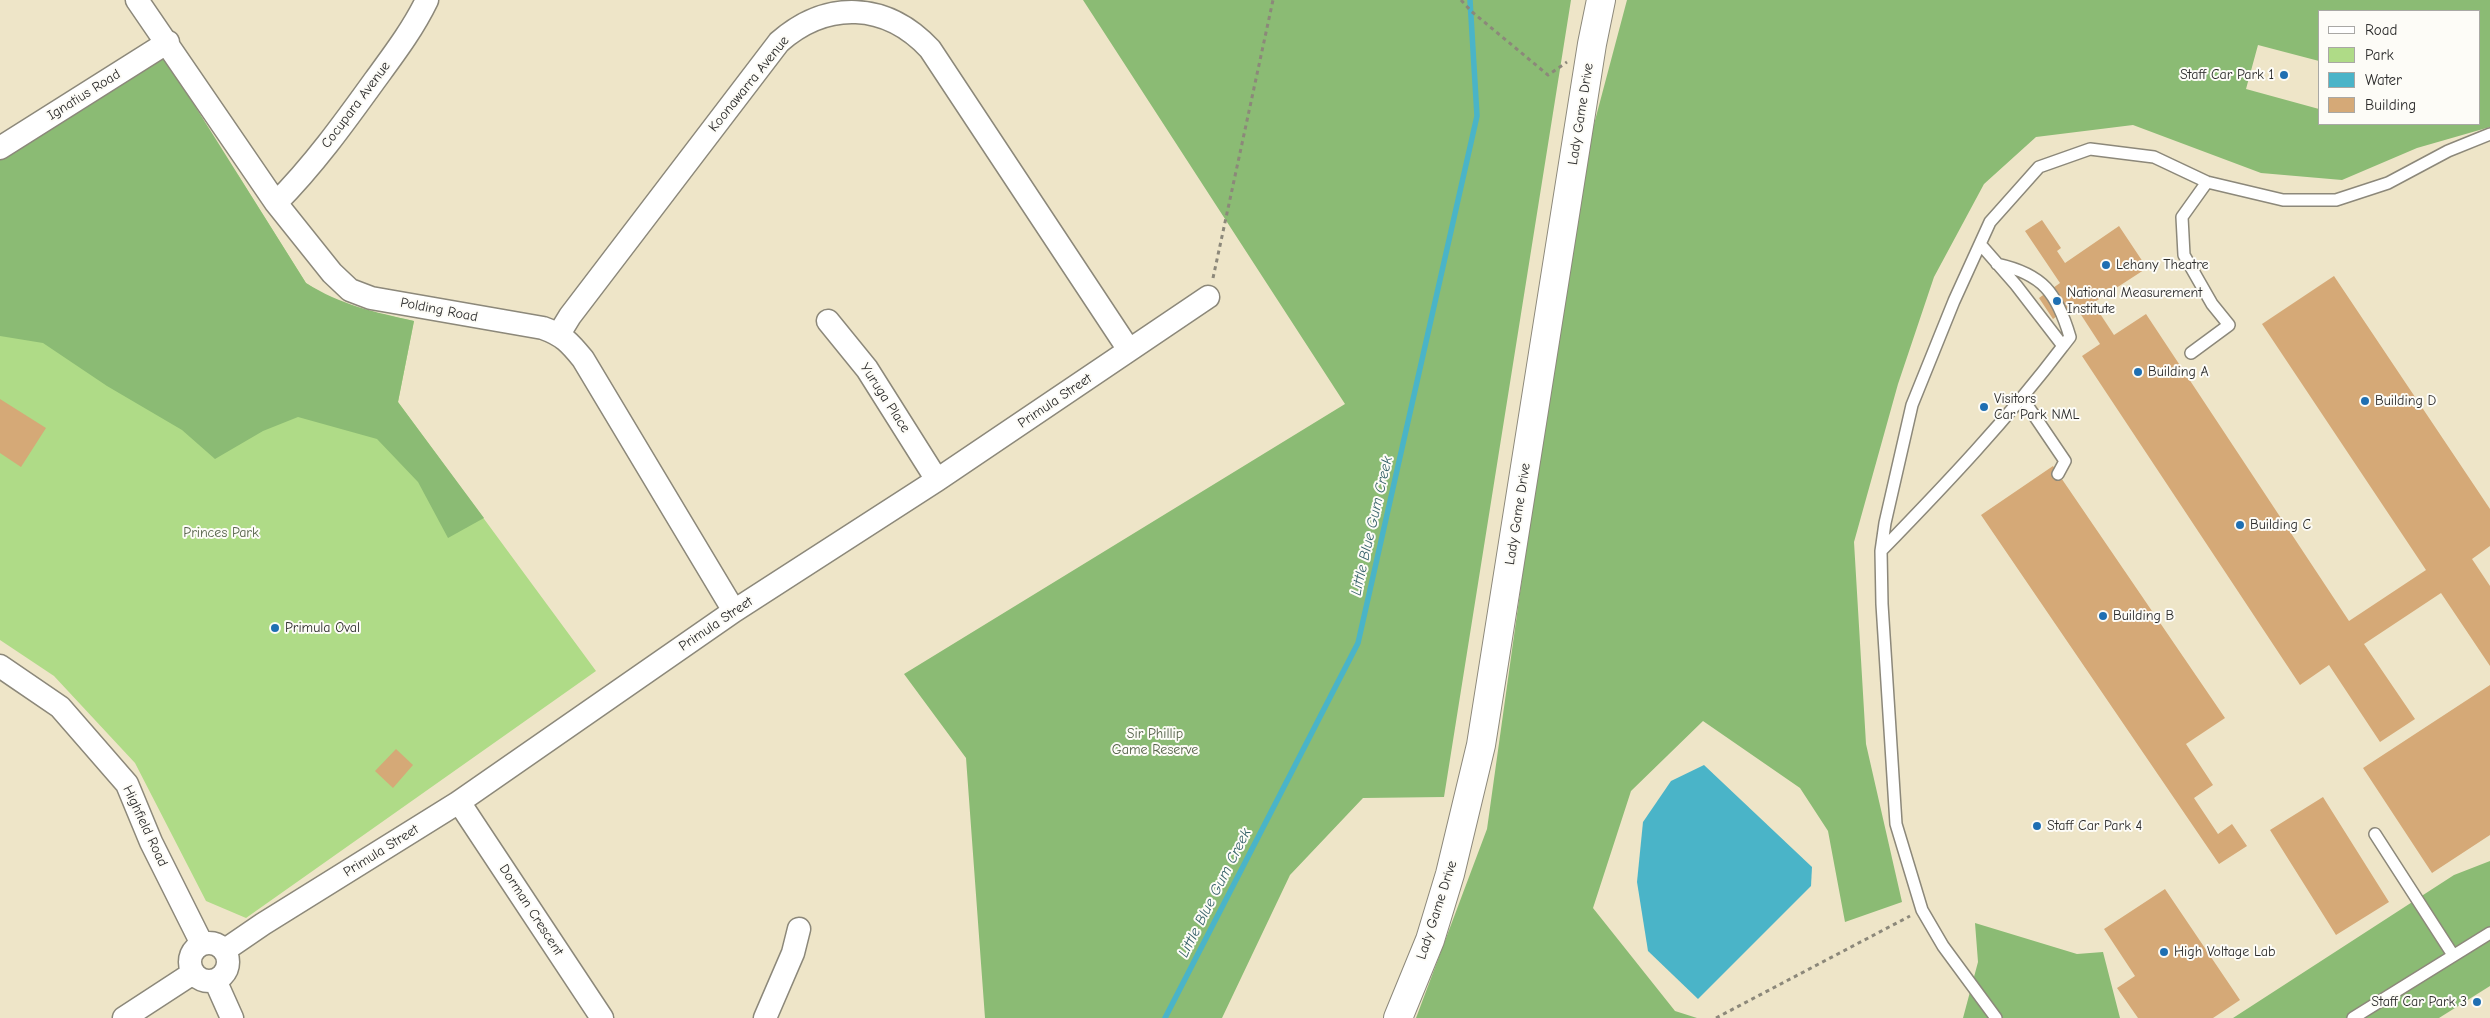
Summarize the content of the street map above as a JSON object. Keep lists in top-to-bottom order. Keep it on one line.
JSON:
{"streets":{"main road":["Lady Game Drive"],"street":["Koonawarra Avenue","Ignatius Road","Cocupara Avenue","Polding Road","Yuruga Place","Primula Street","Highfield Road","Dorman Crescent"]},"crossings":[["Koonawarra Avenue","Polding Road"],["Koonawarra Avenue","Primula Street"],["Ignatius Road","Polding Road"],["Cocupara Avenue","Polding Road"],["Polding Road","Primula Street"],["Yuruga Place","Primula Street"],["Primula Street","Highfield Road"],["Primula Street","Dorman Crescent"]],"water":["Little Blue Gum Creek"],"parks":["Princes Park","Sir Phillip Game Reserve"],"places":["Staff Car Park 1","Lehany Theatre","National Measurement Institute","Building A","Building D","Visitors Car Park NML","Building C","Building B","Primula Oval","Staff Car Park 4","High Voltage Lab","Staff Car Park 3"],"legend":["Road","Park","Water","Building"]}
